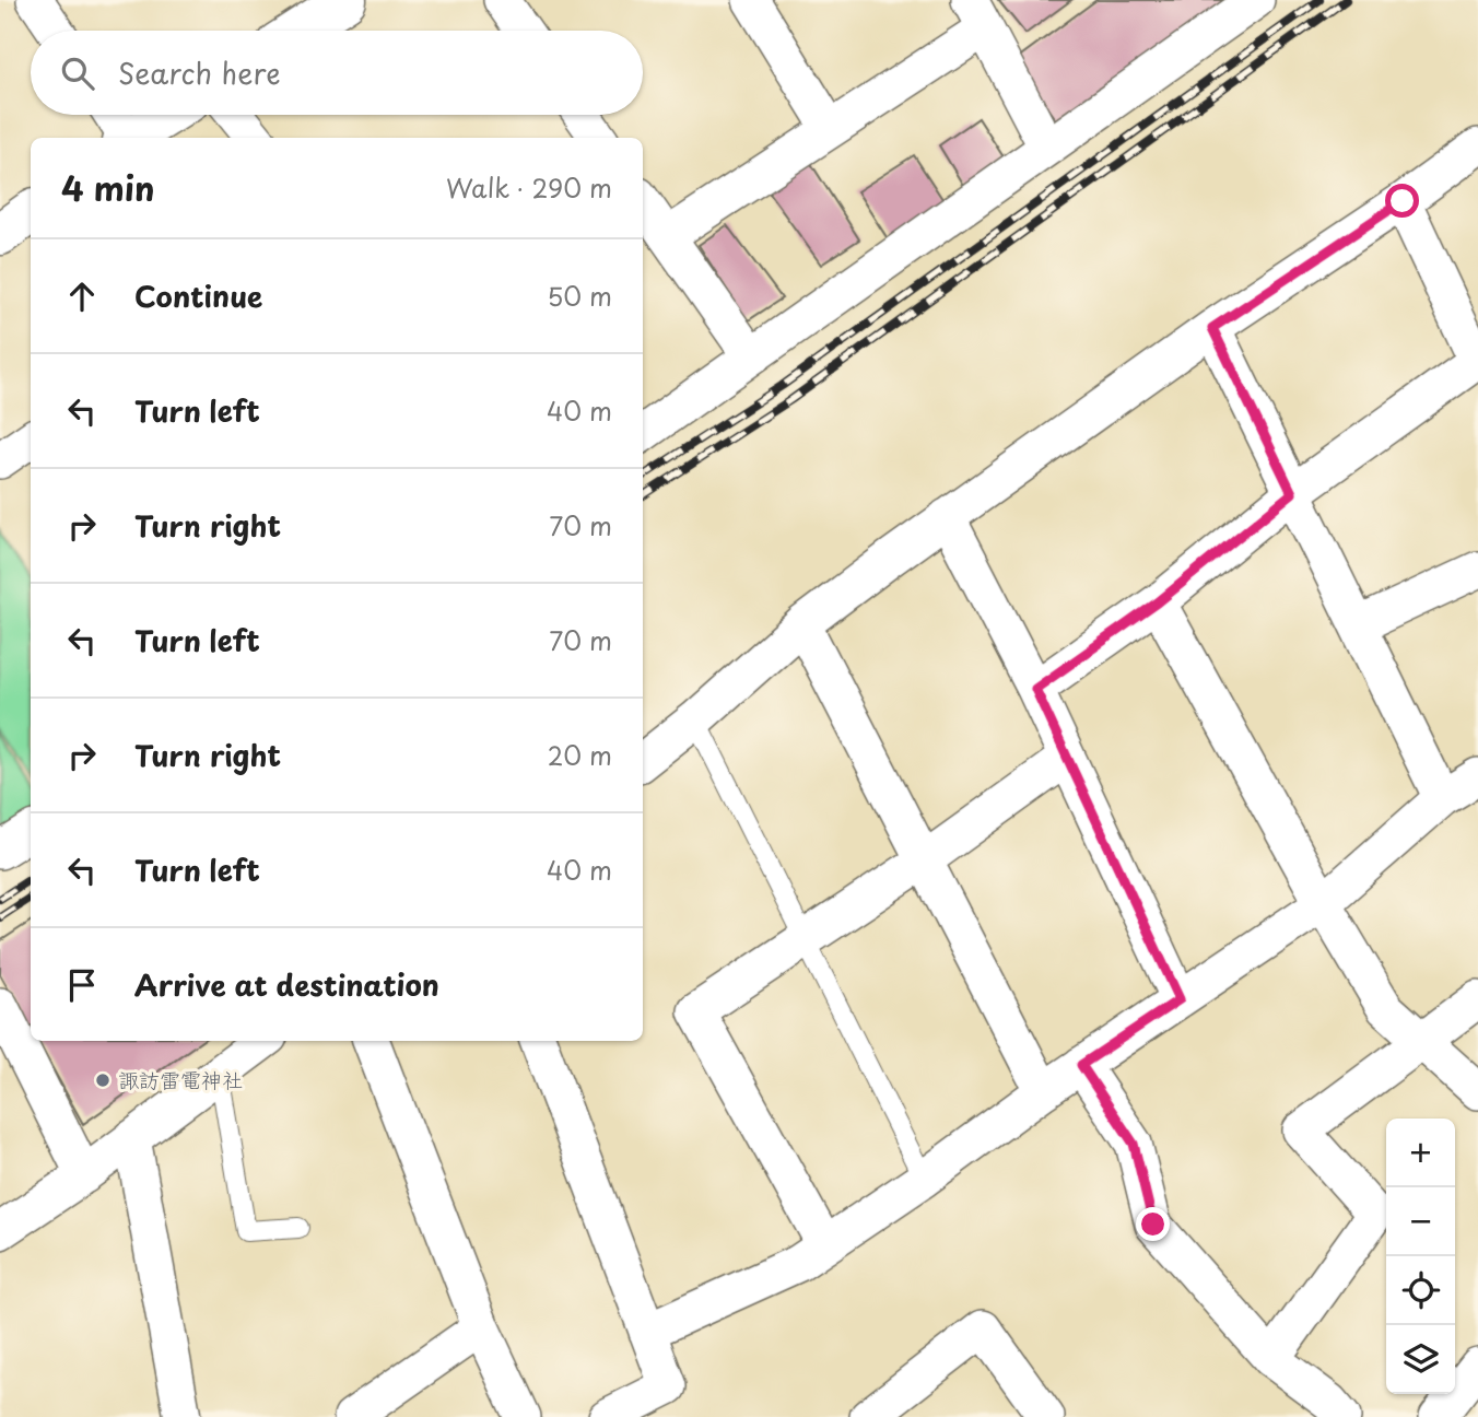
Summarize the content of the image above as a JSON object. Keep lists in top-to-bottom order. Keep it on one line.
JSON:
{"places":["諏訪雷電神社"],"page":{"search":"Search here","heading":["4 min","Walk · 290 m"],"list":[["Continue","50 m"],["Turn left","40 m"],["Turn right","70 m"],["Turn left","70 m"],["Turn right","20 m"],["Turn left","40 m"],"Arrive at destination"],"map_buttons":["+","−"]}}
